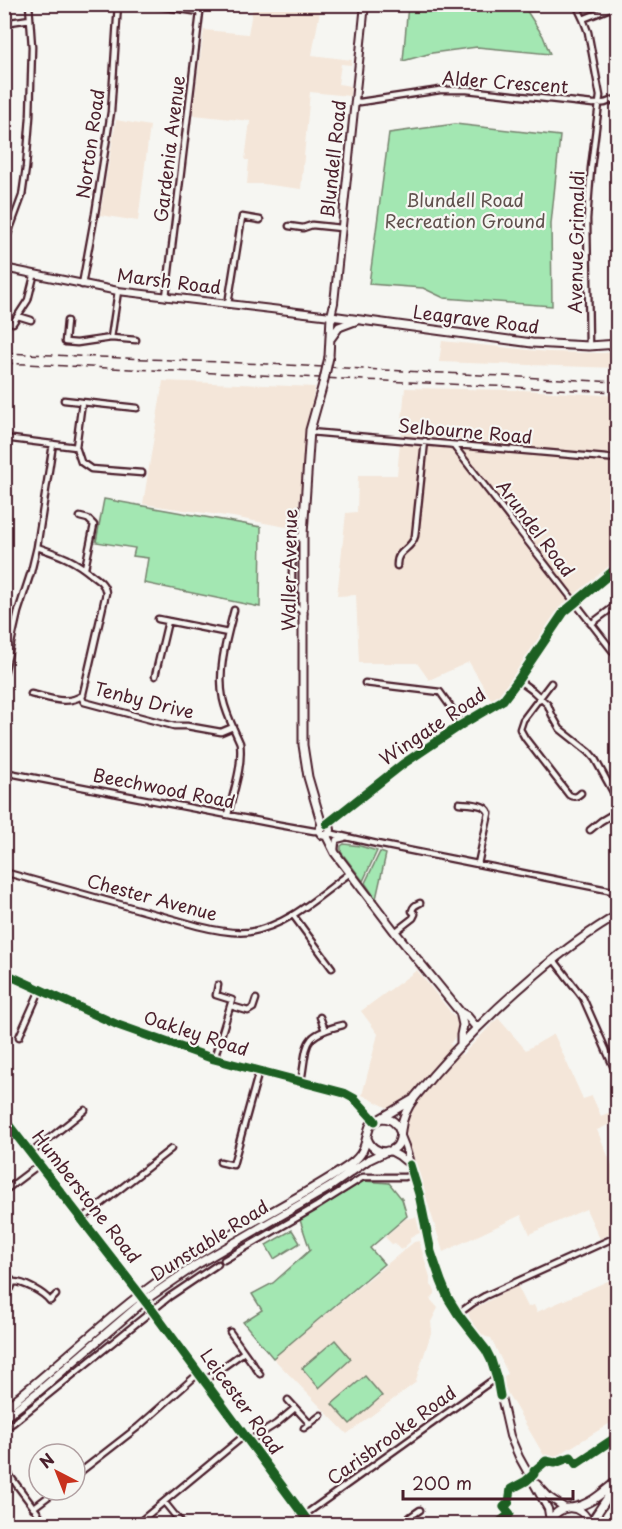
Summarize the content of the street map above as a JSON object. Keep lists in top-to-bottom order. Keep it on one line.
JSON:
{"streets":{"main road":["Leagrave Road","Waller Avenue","Dunstable Road"],"street":["Alder Crescent","Norton Road","Gardenia Avenue","Blundell Road","Avenue Grimaldi","Marsh Road","Selbourne Road","Arundel Road","Tenby Drive","Wingate Road","Beechwood Road","Chester Avenue","Oakley Road","Humberstone Road","Leicester Road","Carisbrooke Road"]},"crossings":[["Alder Crescent","Blundell Road"],["Alder Crescent","Avenue Grimaldi"],["Norton Road","Marsh Road"],["Gardenia Avenue","Marsh Road"],["Blundell Road","Marsh Road"],["Blundell Road","Leagrave Road"],["Blundell Road","Waller Avenue"],["Avenue Grimaldi","Leagrave Road"],["Marsh Road","Leagrave Road"],["Marsh Road","Waller Avenue"],["Leagrave Road","Waller Avenue"],["Selbourne Road","Arundel Road"],["Selbourne Road","Waller Avenue"],["Arundel Road","Wingate Road"],["Waller Avenue","Wingate Road"],["Waller Avenue","Beechwood Road"],["Wingate Road","Beechwood Road"],["Oakley Road","Dunstable Road"],["Humberstone Road","Dunstable Road"],["Humberstone Road","Leicester Road"],["Dunstable Road","Leicester Road"],["Leicester Road","Carisbrooke Road"]],"parks":["Blundell Road Recreation Ground"],"scale_bar":"200 m","north":"top left"}
